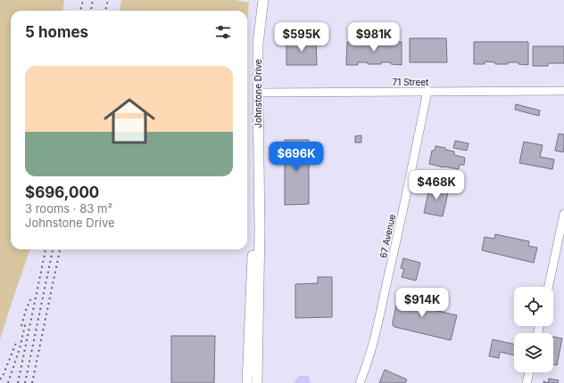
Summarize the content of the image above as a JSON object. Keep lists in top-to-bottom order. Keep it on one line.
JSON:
{"streets":{"main road":["Johnstone Drive"],"street":["71 Street","67 Avenue"]},"crossings":[["71 Street","Johnstone Drive"],["71 Street","67 Avenue"]],"page":{"heading":"5 homes","price":["$595K","$981K","$696K","$468K","$914K"],"list":[{"name":"$696,000","note":"3 rooms · 83 m² · Johnstone Drive"}]}}
